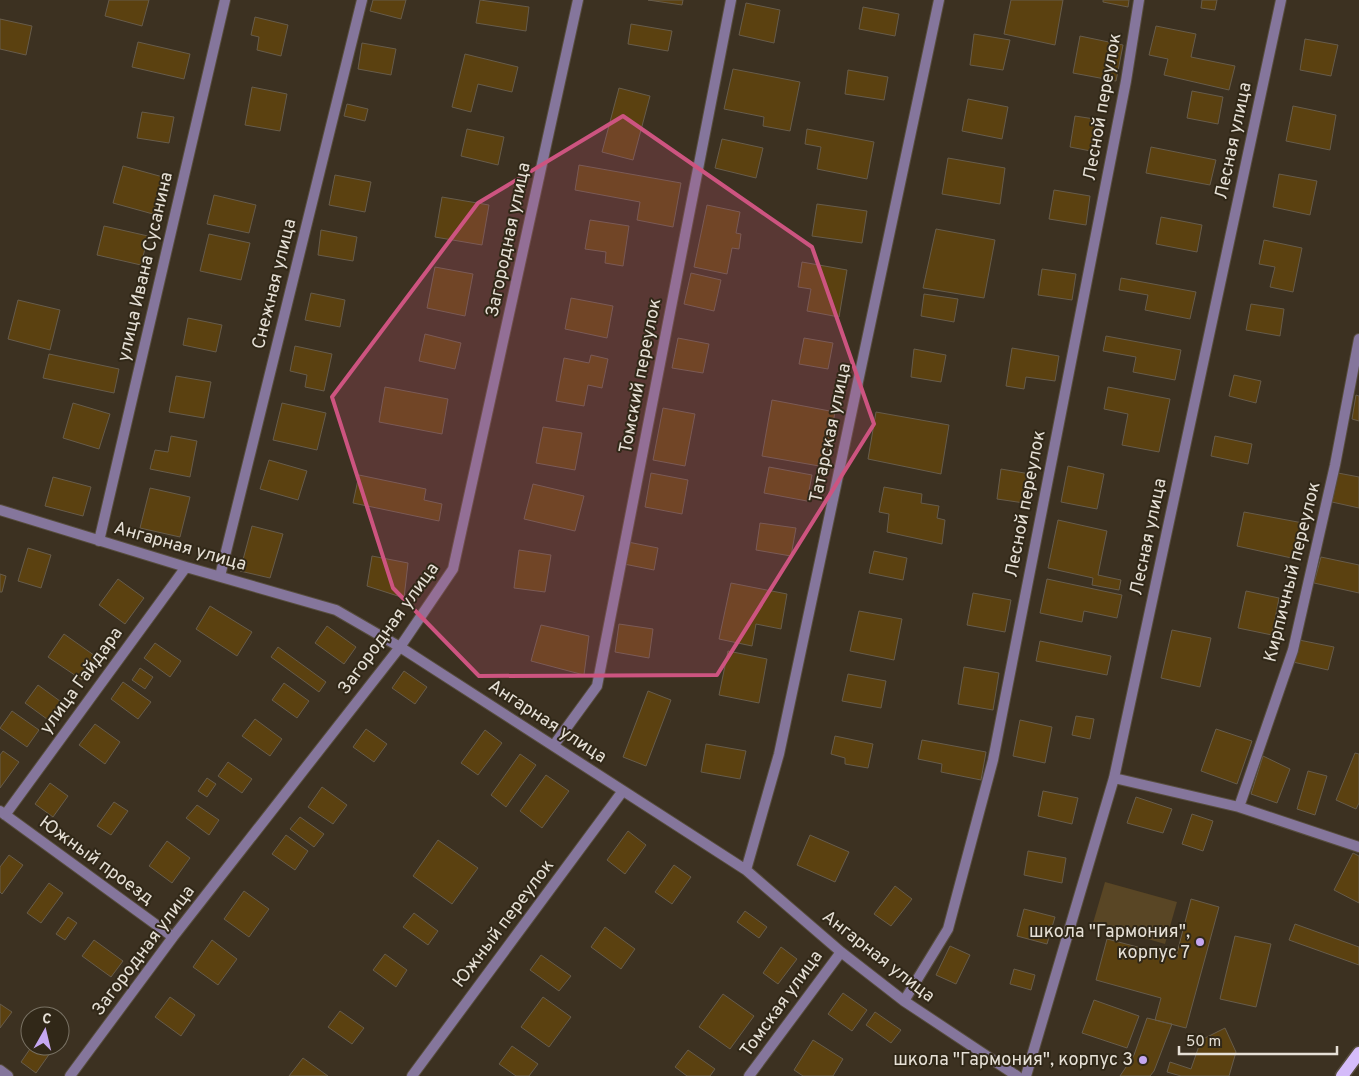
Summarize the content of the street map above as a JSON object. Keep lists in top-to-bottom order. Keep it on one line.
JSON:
{"streets":{"street":["Лесной переулок","Лесная улица","Загородная улица","улица Ивана Сусанина","Снежная улица","Томский переулок","Татарская улица","Ангарная улица","Кирпичный переулок","улица Гайдара","Южный проезд","Южный переулок","Томская улица"]},"crossings":[["Лесной переулок","Ангарная улица"],["Загородная улица","Ангарная улица"],["Загородная улица","Южный проезд"],["улица Ивана Сусанина","Ангарная улица"],["Снежная улица","Ангарная улица"],["Томский переулок","Ангарная улица"],["Татарская улица","Ангарная улица"],["Ангарная улица","улица Гайдара"],["Ангарная улица","Южный переулок"],["Ангарная улица","Томская улица"],["улица Гайдара","Южный проезд"]],"places":["школа \"Гармония\", корпус 7","школа \"Гармония\", корпус 3"],"scale_bar":"50 m","north":"top"}
